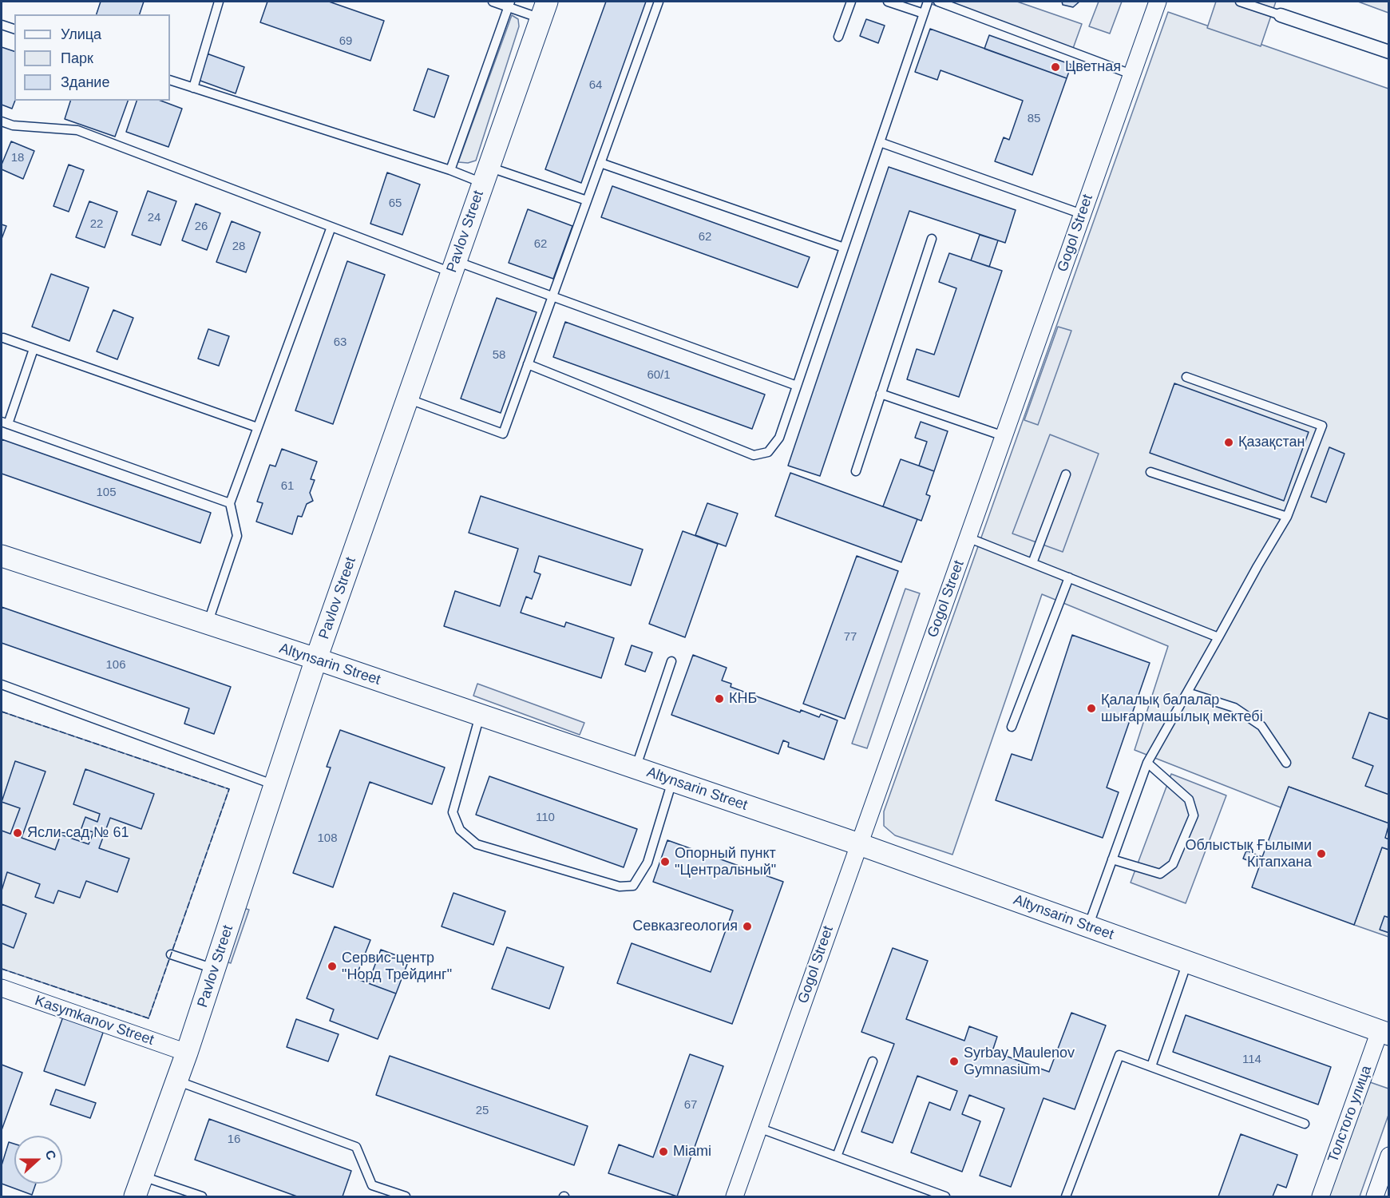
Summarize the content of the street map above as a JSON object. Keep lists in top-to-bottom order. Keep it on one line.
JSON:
{"streets":{"street":["Pavlov Street","Gogol Street","Altynsarin Street","Kasymkanov Street","Толстого улица"]},"crossings":[["Pavlov Street","Altynsarin Street"],["Pavlov Street","Kasymkanov Street"],["Gogol Street","Altynsarin Street"],["Altynsarin Street","Толстого улица"]],"places":["Цветная","Қазақстан","КНБ","Қалалық балалар шығармашылық мектебі","Ясли-сад № 61","Облыстық Ғылыми Кітапхана","Опорный пункт \"Центральный\"","Севказгеология","Сервис-центр \"Норд Трейдинг\"","Syrbay Maulenov Gymnasium","Miami"],"house_numbers":["69","64","85","18","65","24","22","26","62","62","28","63","58","60/1","61","105","77","106","110","108","114","67","25","16"],"legend":["Улица","Парк","Здание"],"north":"right"}
